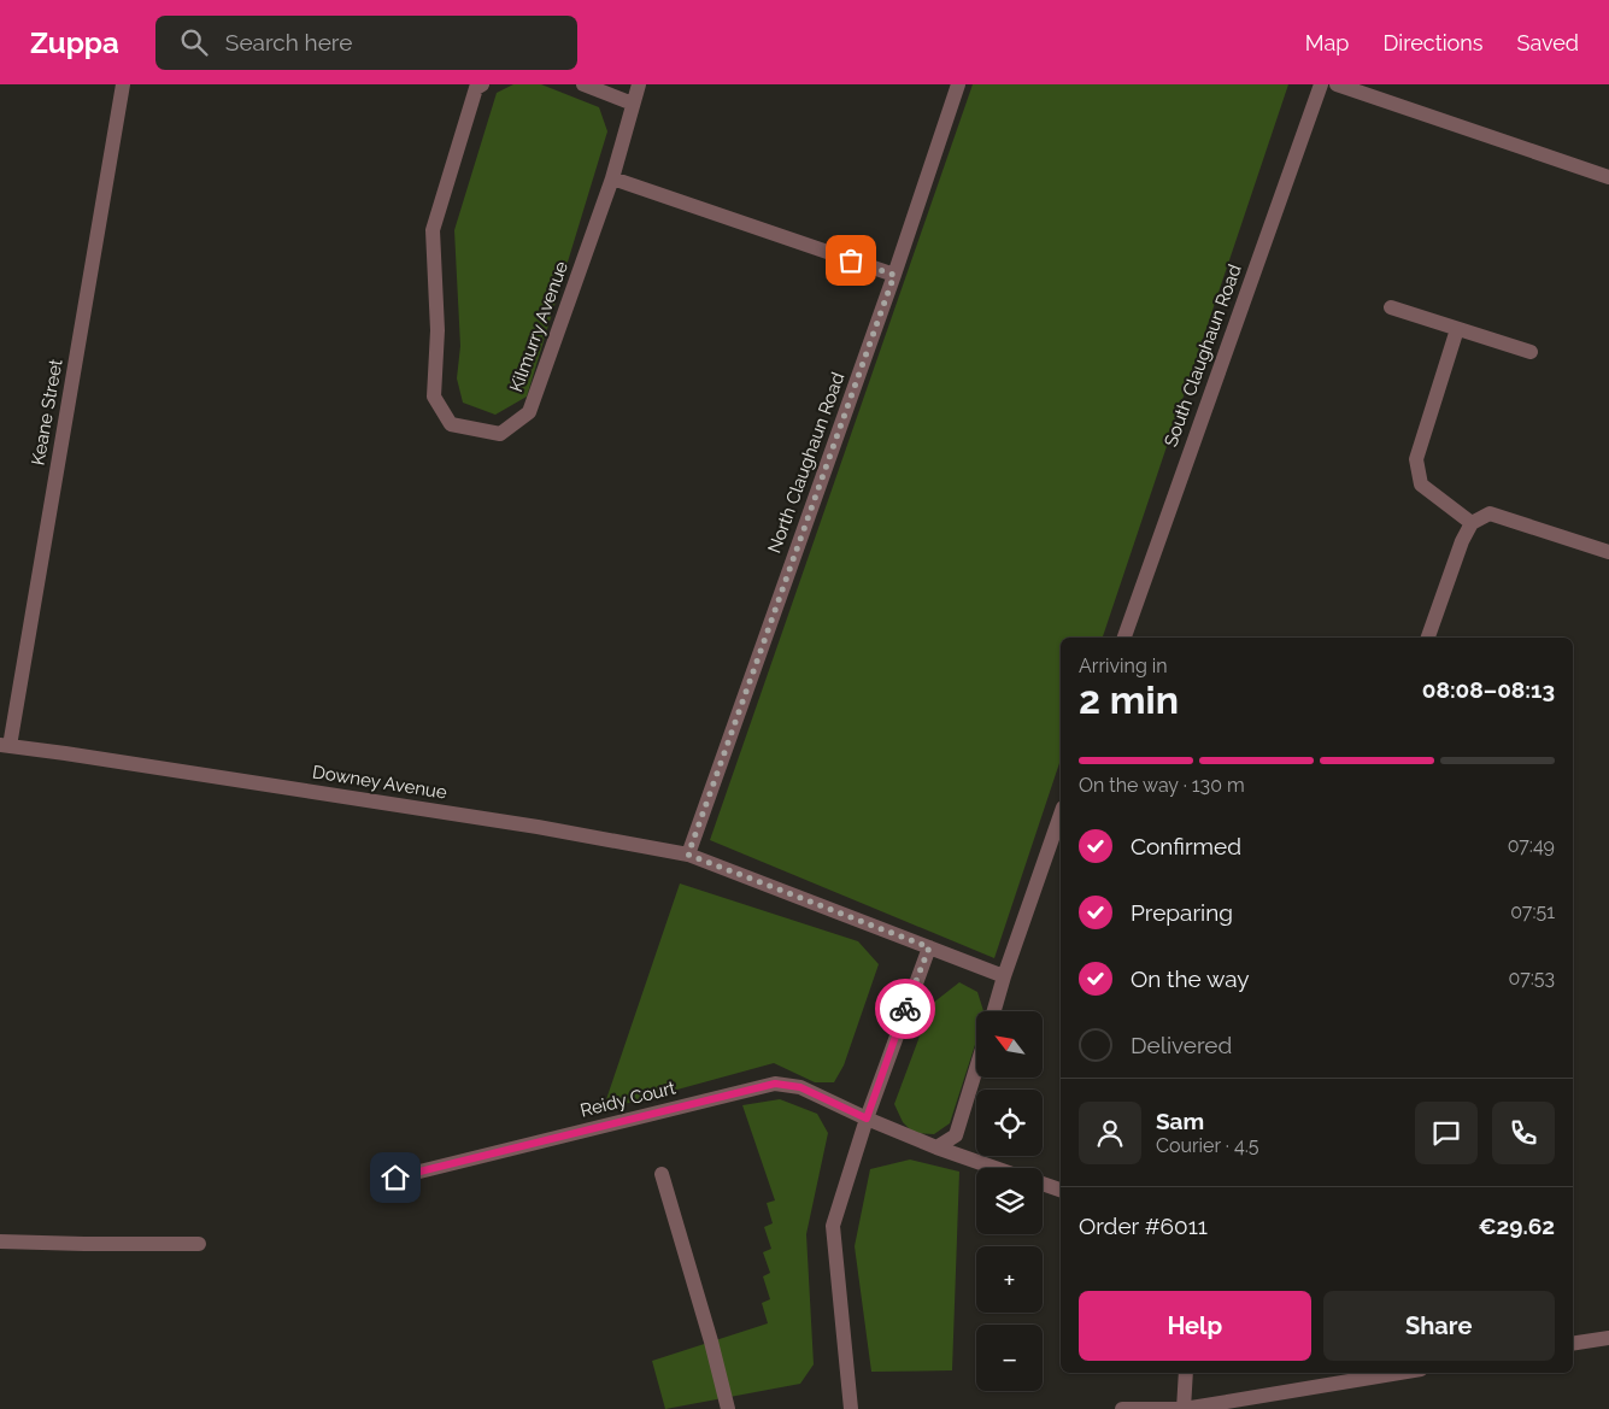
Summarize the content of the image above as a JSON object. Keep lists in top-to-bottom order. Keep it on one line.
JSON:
{"streets":{"street":["Kilmurry Avenue","South Claughaun Road","Keane Street","North Claughaun Road","Downey Avenue","Reidy Court"]},"crossings":[["Keane Street","Downey Avenue"],["North Claughaun Road","Downey Avenue"]],"north":"top left","page":{"header":"Zuppa","search":"Search here","nav":["Map","Directions","Saved"],"heading":["2 min","Arriving in","08:08–08:13"],"panel":["Sam","Courier · 4.5","Order #6011","€29.62"],"bar":"On the way · 130 m","list":[["Confirmed","07:49"],["Preparing","07:51"],["On the way","07:53"],"Delivered"],"map_buttons":["+","−"],"buttons":["Help","Share"]}}
